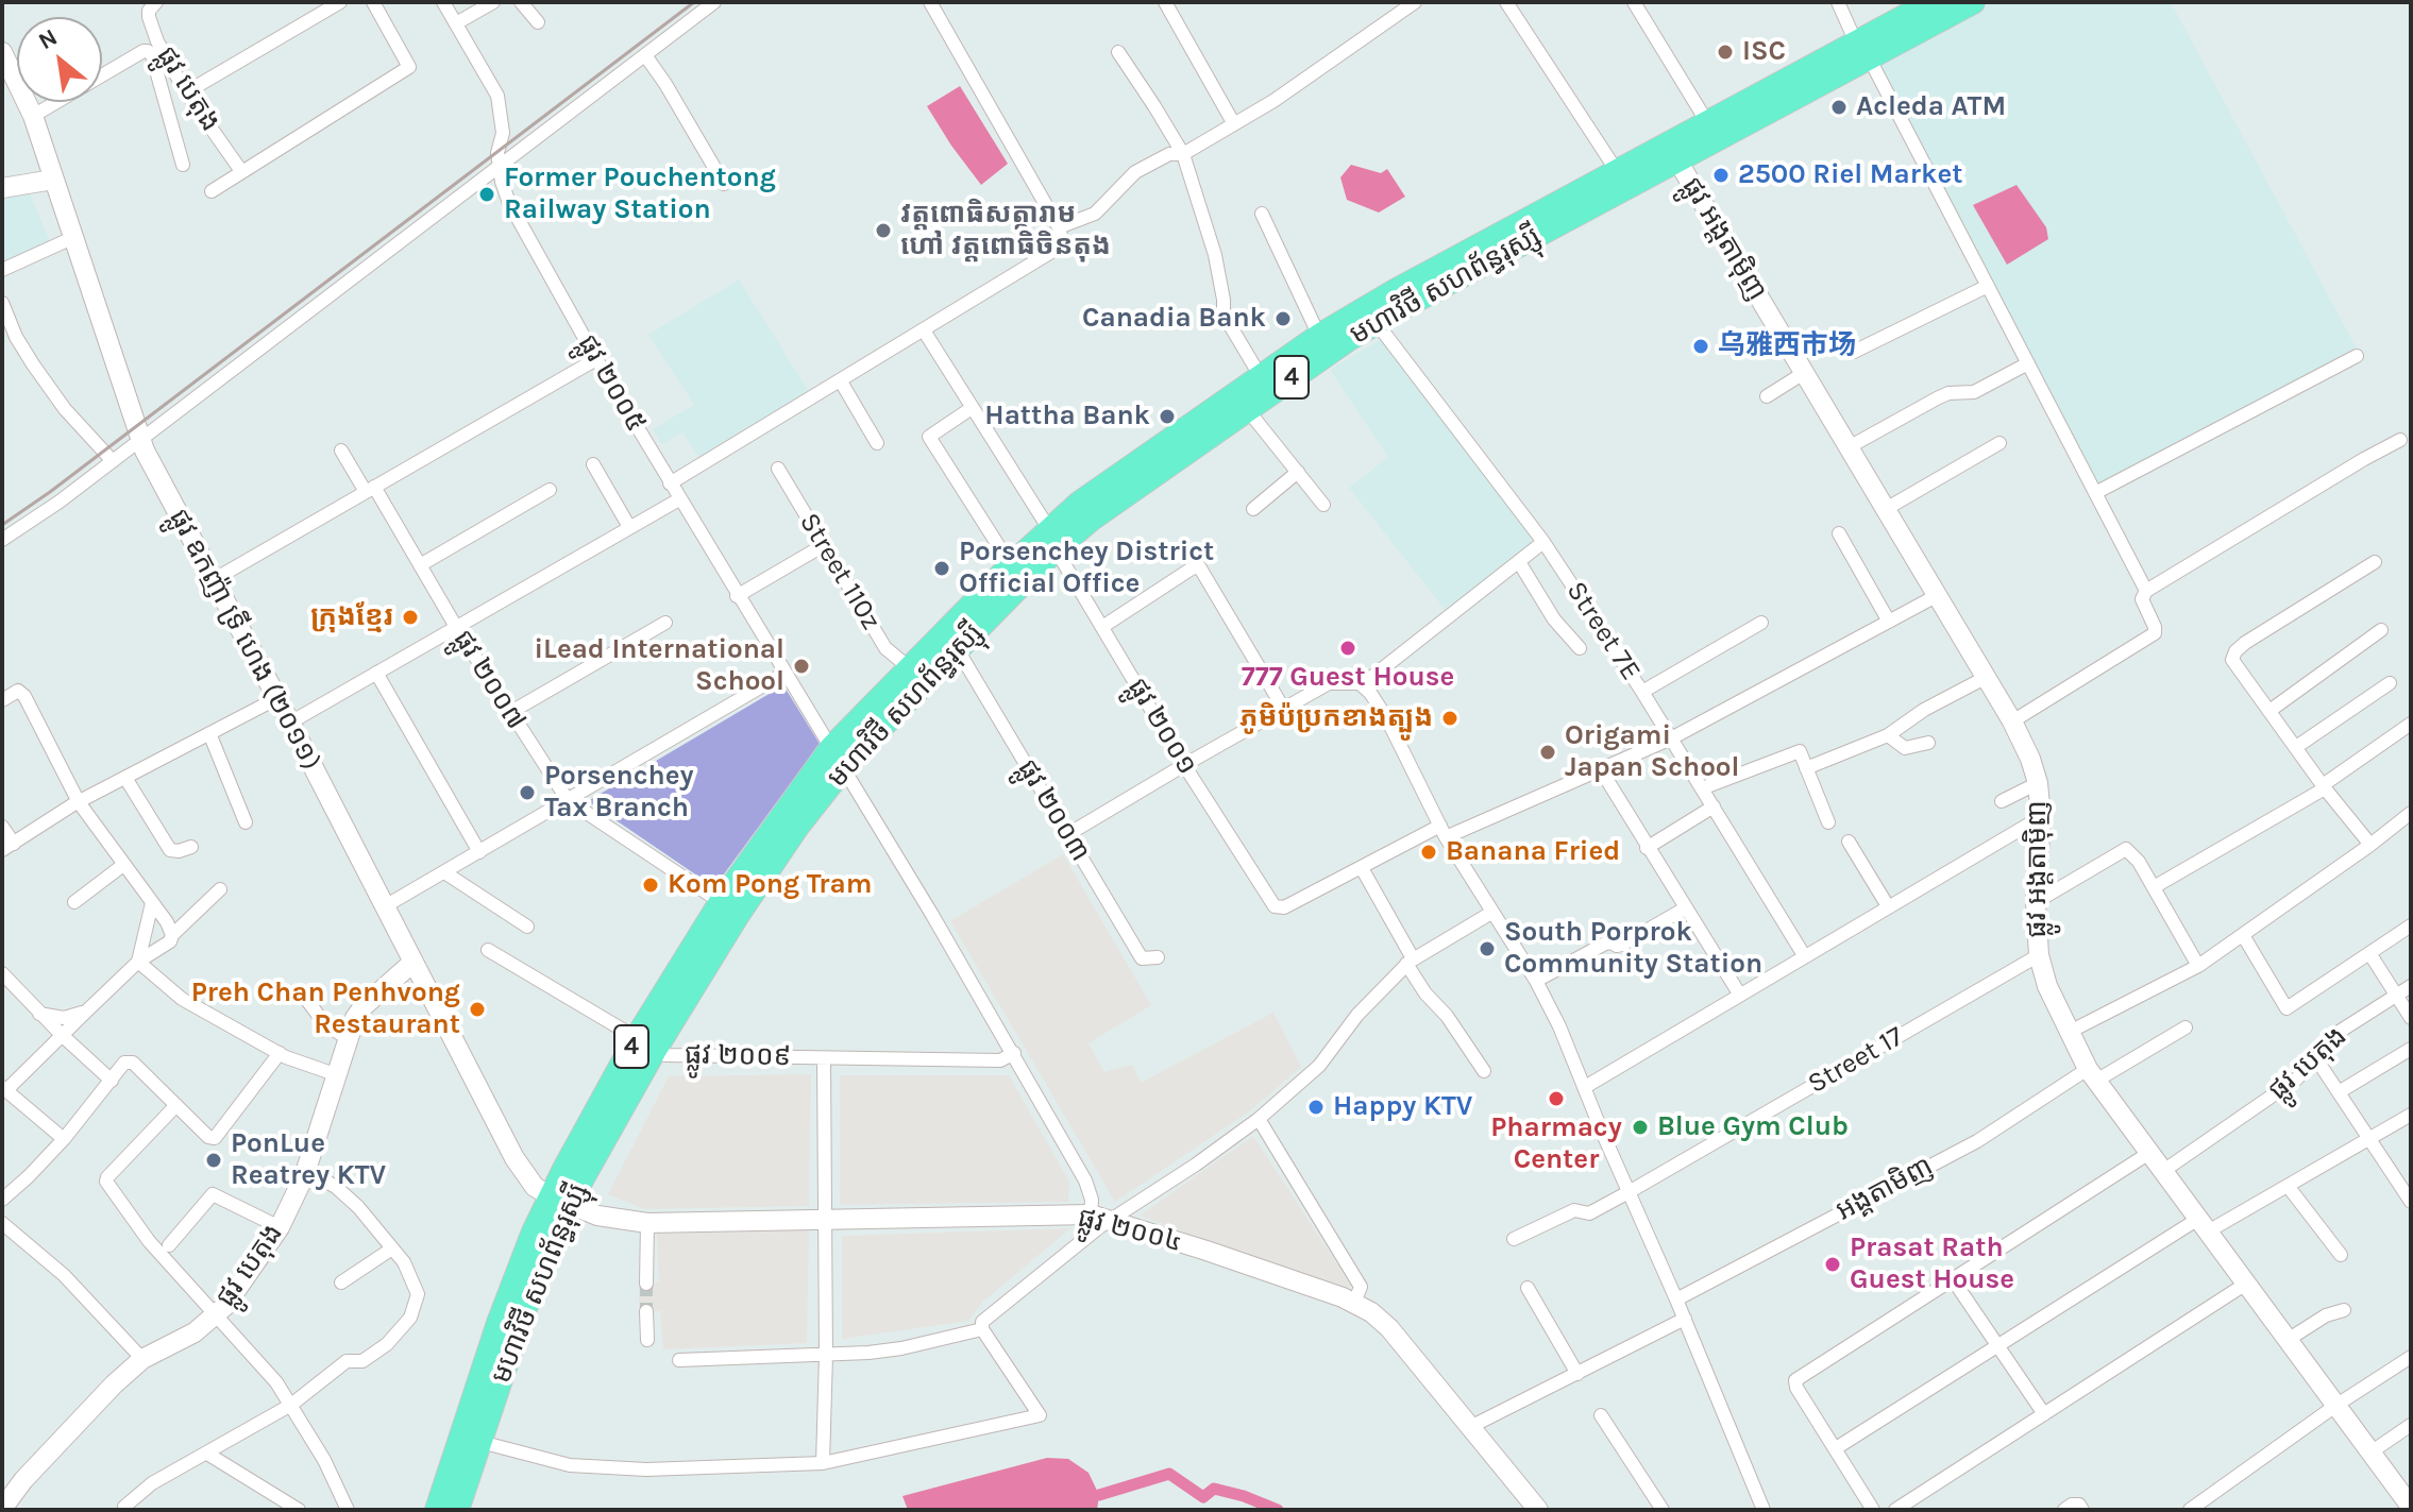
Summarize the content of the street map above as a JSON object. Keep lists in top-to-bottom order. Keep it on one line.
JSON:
{"streets":{"highway":["មហាវិថី សហព័ន្ធរុស្ស៊ី","4"],"main road":["ផ្លូវ បេតុង","ផ្លូវ អង្តតាម៉ិញ","ផ្លូវ ឧកញ៉ា ទ្រី ហេង (២០១១)","ផ្លូវ ២០០៤"],"street":["ផ្លូវ ២០០៥","Street 110z","Street 7E","ផ្លូវ ២០០៧","ផ្លូវ ២០០១","ផ្លូវ ២០០៣","ផ្លូវ ២០០៩","Street 17","អង្គតាមិញ"]},"crossings":[["ផ្លូវ បេតុង","ផ្លូវ អង្តតាម៉ិញ"],["ផ្លូវ បេតុង","ផ្លូវ ឧកញ៉ា ទ្រី ហេង (២០១១)"],["ផ្លូវ អង្តតាម៉ិញ","មហាវិថី សហព័ន្ធរុស្ស៊ី"],["ផ្លូវ អង្តតាម៉ិញ","Street 17"],["ផ្លូវ អង្តតាម៉ិញ","អង្គតាមិញ"],["មហាវិថី សហព័ន្ធរុស្ស៊ី","ផ្លូវ ២០០៥"],["មហាវិថី សហព័ន្ធរុស្ស៊ី","Street 110z"],["មហាវិថី សហព័ន្ធរុស្ស៊ី","Street 7E"],["មហាវិថី សហព័ន្ធរុស្ស៊ី","ផ្លូវ ឧកញ៉ា ទ្រី ហេង (២០១១)"],["មហាវិថី សហព័ន្ធរុស្ស៊ី","ផ្លូវ ២០០៧"],["មហាវិថី សហព័ន្ធរុស្ស៊ី","ផ្លូវ ២០០១"],["មហាវិថី សហព័ន្ធរុស្ស៊ី","ផ្លូវ ២០០៣"],["មហាវិថី សហព័ន្ធរុស្ស៊ី","ផ្លូវ ២០០៩"],["មហាវិថី សហព័ន្ធរុស្ស៊ី","ផ្លូវ ២០០៤"],["ផ្លូវ ឧកញ៉ា ទ្រី ហេង (២០១១)","ផ្លូវ ២០០៤"]],"places":["ISC","Acleda ATM","2500 Riel Market","Former Pouchentong Railway Station","វត្តពោធិសត្តារាម ហៅ វត្តពោធិចិនតុង","Canadia Bank","乌雅西市场","Hattha Bank","Porsenchey District Official Office","ក្រុងខ្មែរ","777 Guest House","iLead International School","ភូមិប៉ប្រកខាងត្បូង","Origami Japan School","Porsenchey Tax Branch","Banana Fried","Kom Pong Tram","South Porprok Community Station","Preh Chan Penhvong Restaurant","Pharmacy Center","Happy KTV","Blue Gym Club","PonLue Reatrey KTV","Prasat Rath Guest House"],"north":"top left"}
